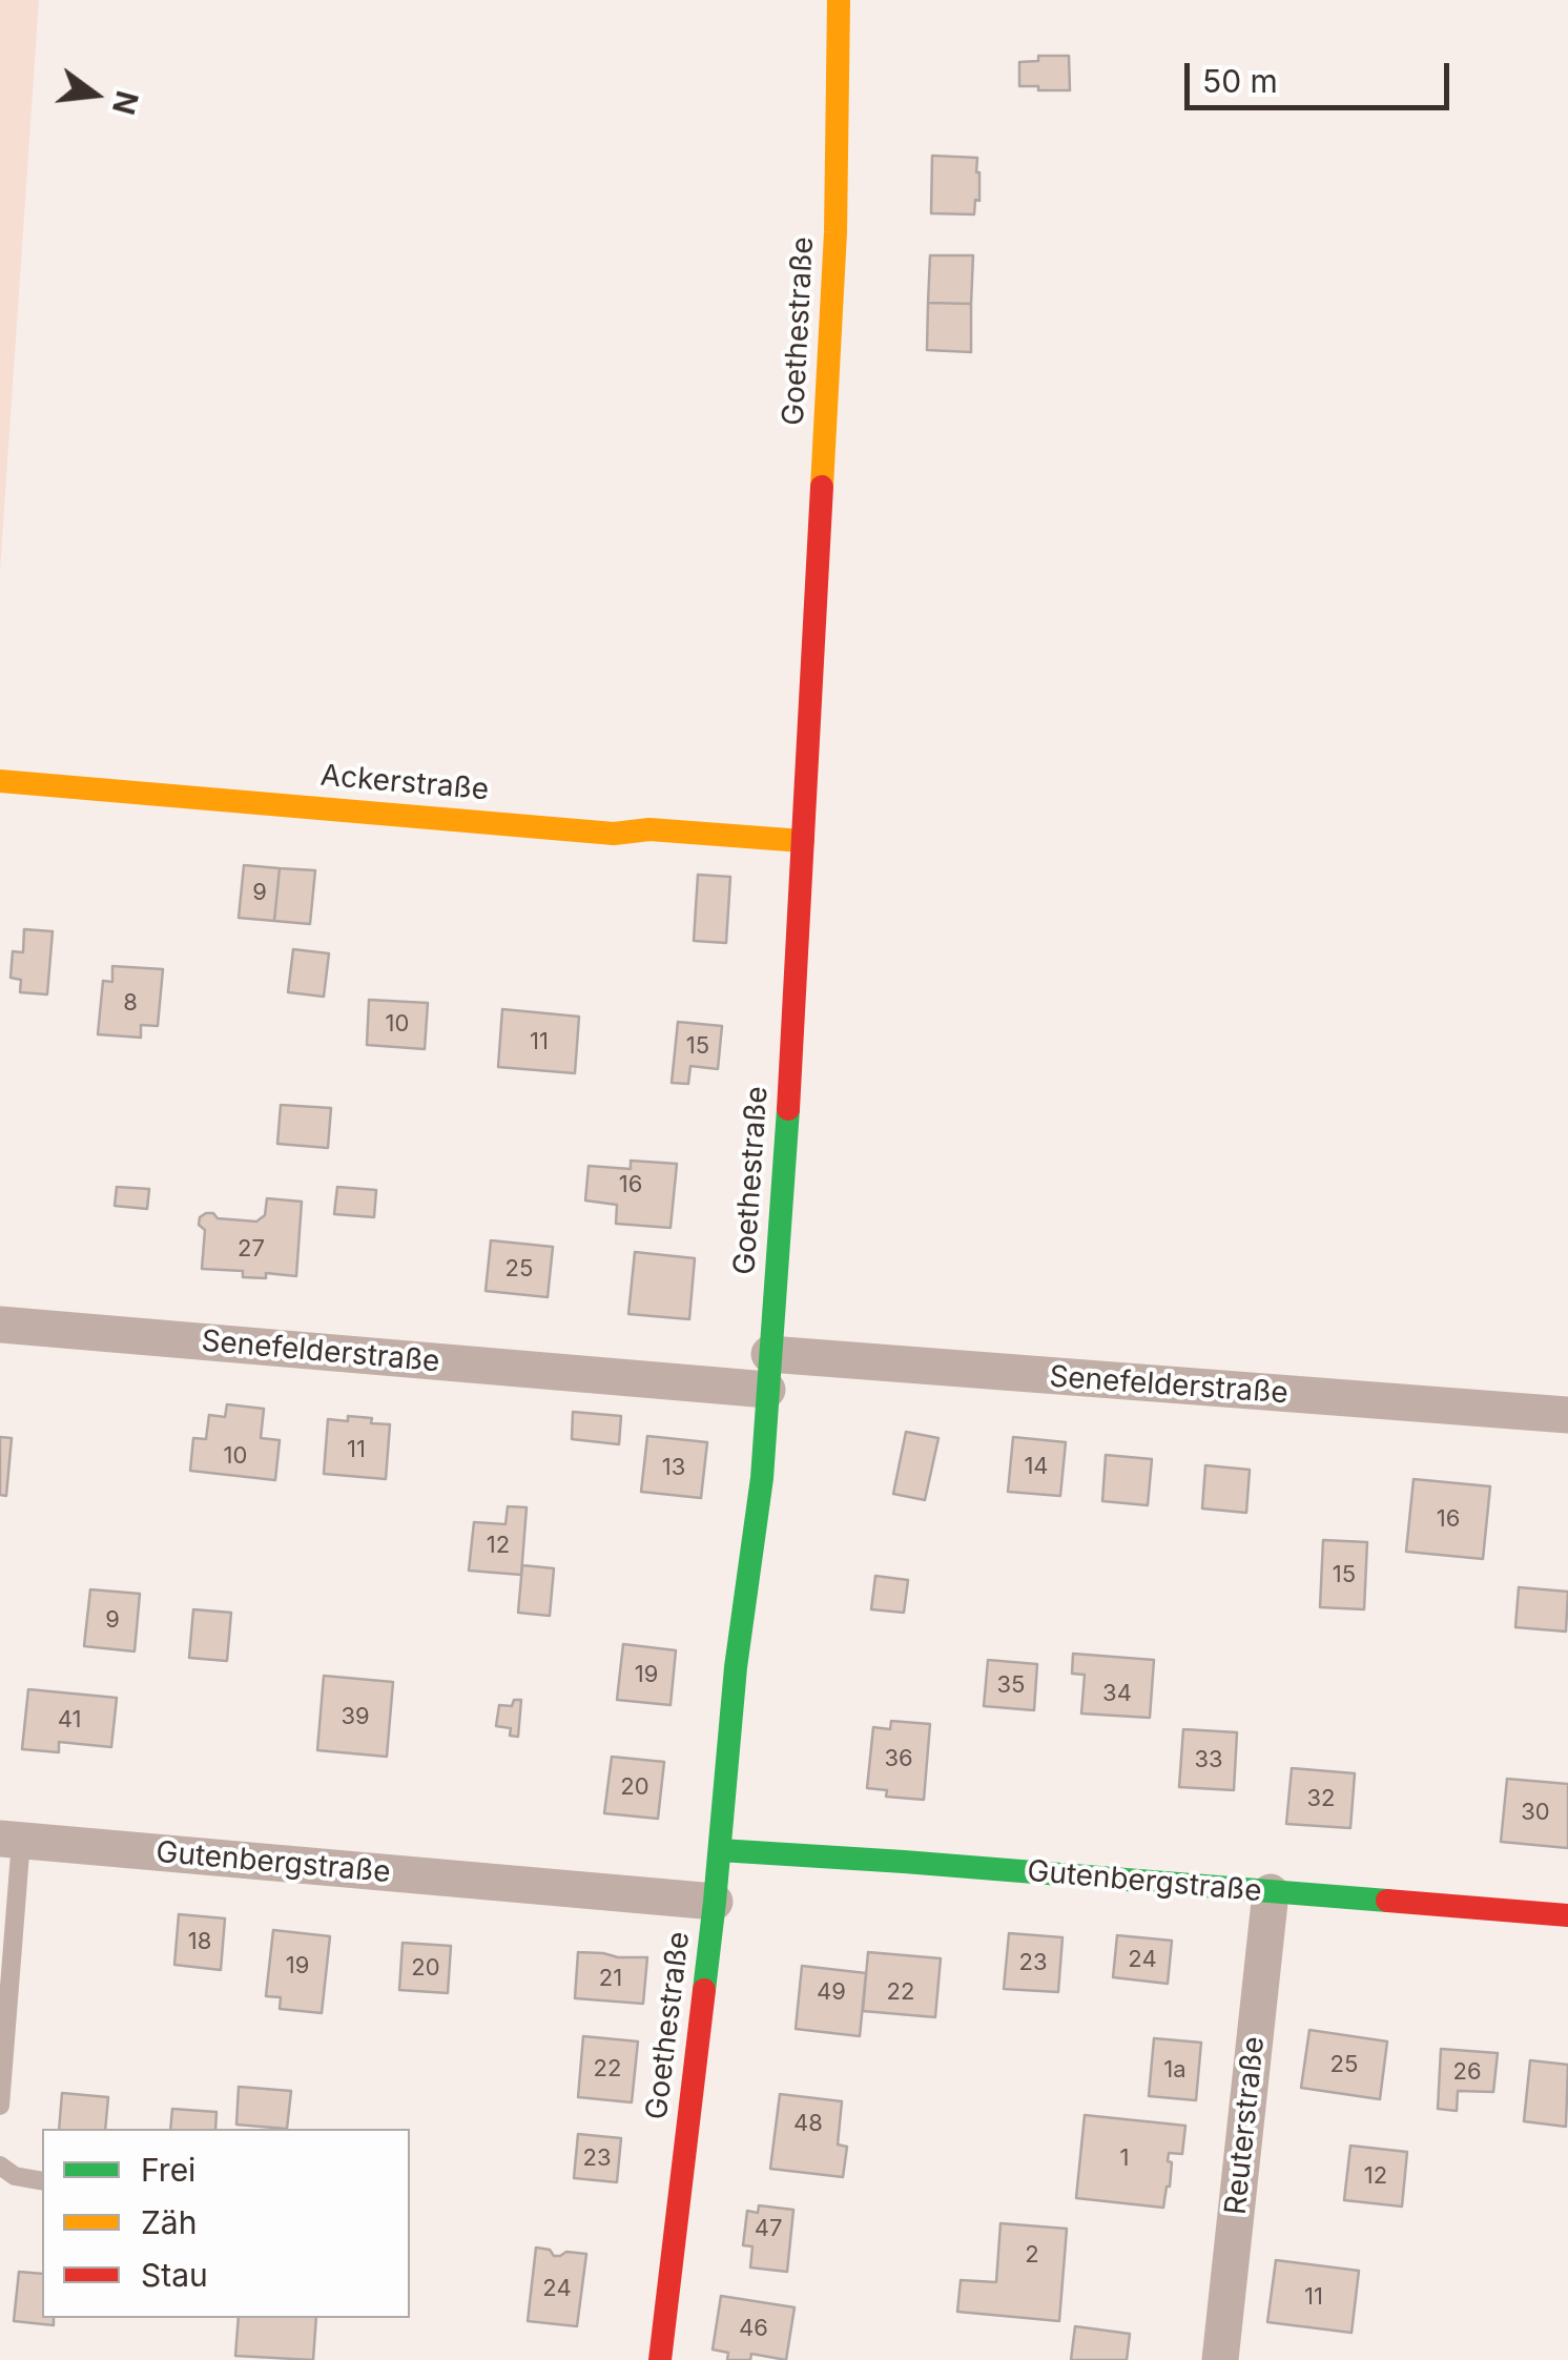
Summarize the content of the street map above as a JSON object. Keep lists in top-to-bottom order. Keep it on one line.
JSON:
{"streets":{"street":["Goethestraße","Ackerstraße","Senefelderstraße","Gutenbergstraße","Reuterstraße"]},"crossings":[["Goethestraße","Ackerstraße"],["Goethestraße","Senefelderstraße"],["Goethestraße","Gutenbergstraße"],["Gutenbergstraße","Reuterstraße"]],"house_numbers":["9","8","10","11","15","16","27","25","11","10","14","13","16","12","15","9","19","35","34","39","41","36","33","20","32","30","18","24","23","19","20","21","49","22","25","22","1a","26","48","23","1","12","47","2","24","11","46"],"legend":["Frei","Zäh","Stau"],"scale_bar":"50 m","north":"right"}
